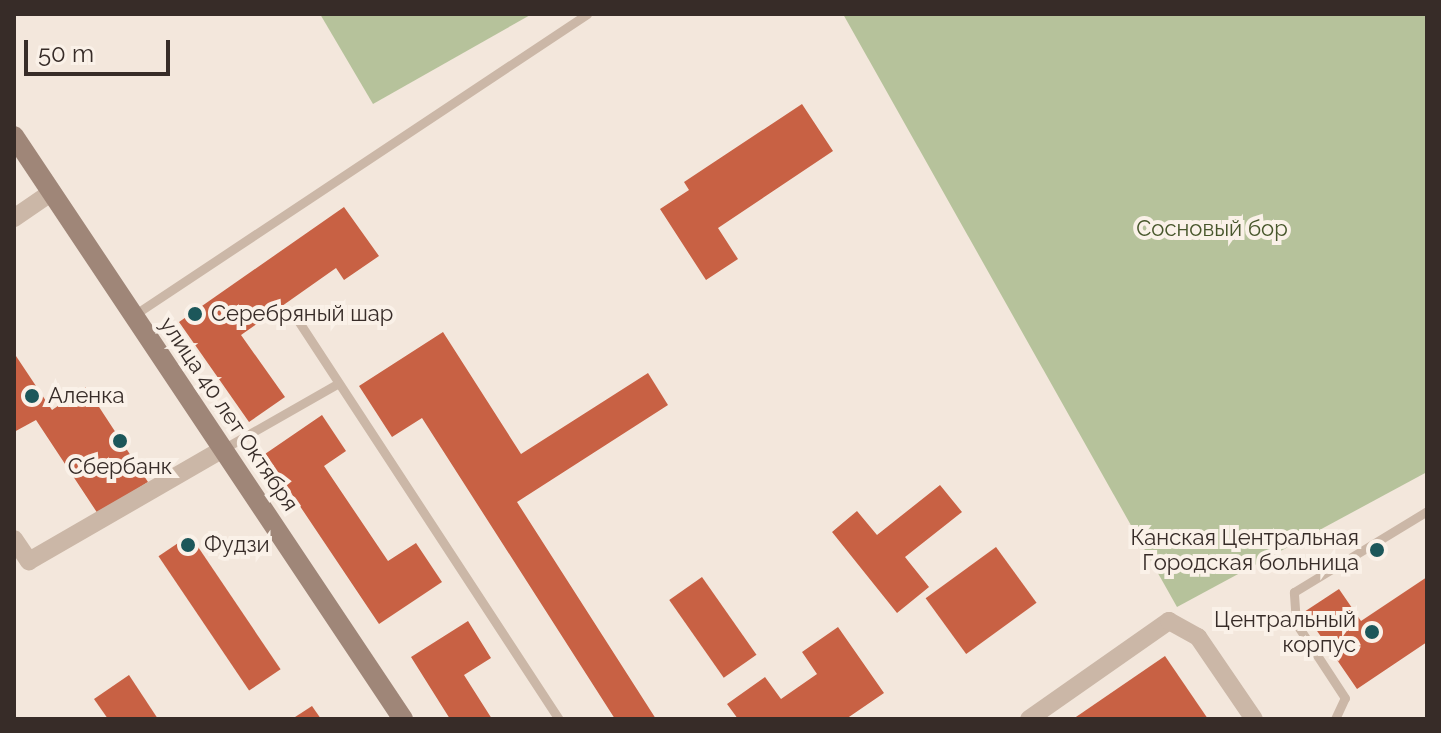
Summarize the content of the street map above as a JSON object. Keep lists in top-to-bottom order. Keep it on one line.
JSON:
{"streets":{"main road":["улица 40 лет Октября"]},"parks":["Сосновый бор"],"places":["Серебряный шар","Аленка","Сбербанк","Фудзи","Канская Центральная Городская больница","Центральный корпус"],"scale_bar":"50 m"}
